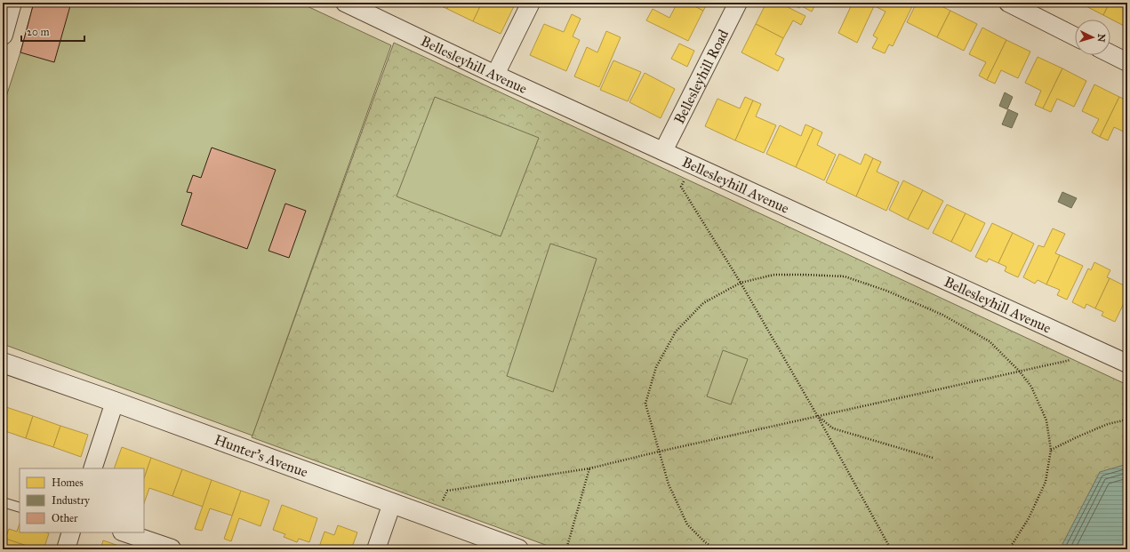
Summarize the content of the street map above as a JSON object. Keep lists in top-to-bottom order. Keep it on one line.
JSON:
{"streets":{"street":["Bellesleyhill Avenue","Bellesleyhill Road","Hunter's Avenue"]},"crossings":[["Bellesleyhill Avenue","Bellesleyhill Road"]],"legend":["Homes","Industry","Other"],"scale_bar":"20 m","north":"right"}
